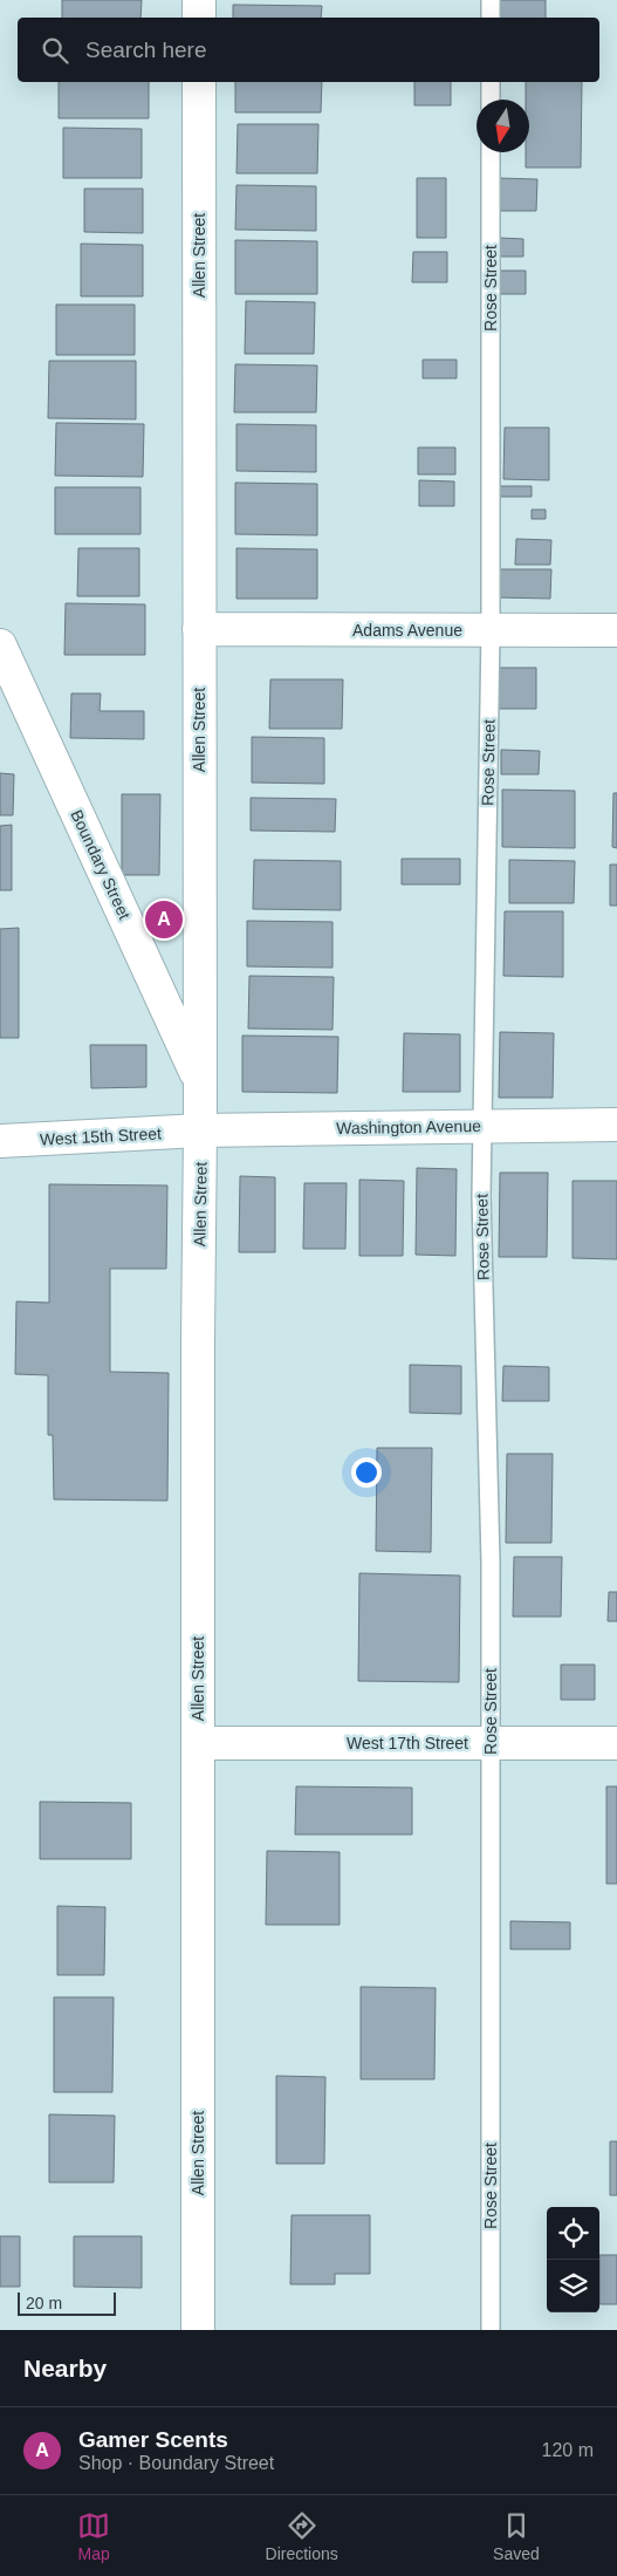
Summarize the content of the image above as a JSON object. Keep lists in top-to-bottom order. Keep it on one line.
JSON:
{"streets":{"street":["Allen Street","Adams Avenue","Boundary Street","Washington Avenue","West 15th Street","West 17th Street"],"lane":["Rose Street"]},"crossings":[["Allen Street","Adams Avenue"],["Allen Street","Boundary Street"],["Allen Street","Washington Avenue"],["Allen Street","West 15th Street"],["Allen Street","West 17th Street"],["Rose Street","Adams Avenue"],["Rose Street","Washington Avenue"],["Rose Street","West 17th Street"],["Washington Avenue","West 15th Street"]],"scale_bar":"20 m","north":"bottom","page":{"search":"Search here","pins":"A","scale":"20 m","heading":"Nearby","list":[{"mark":"A","name":"Gamer Scents","note":"Shop · Boundary Street","value":"120 m"}],"nav":["Map","Directions","Saved"]}}
